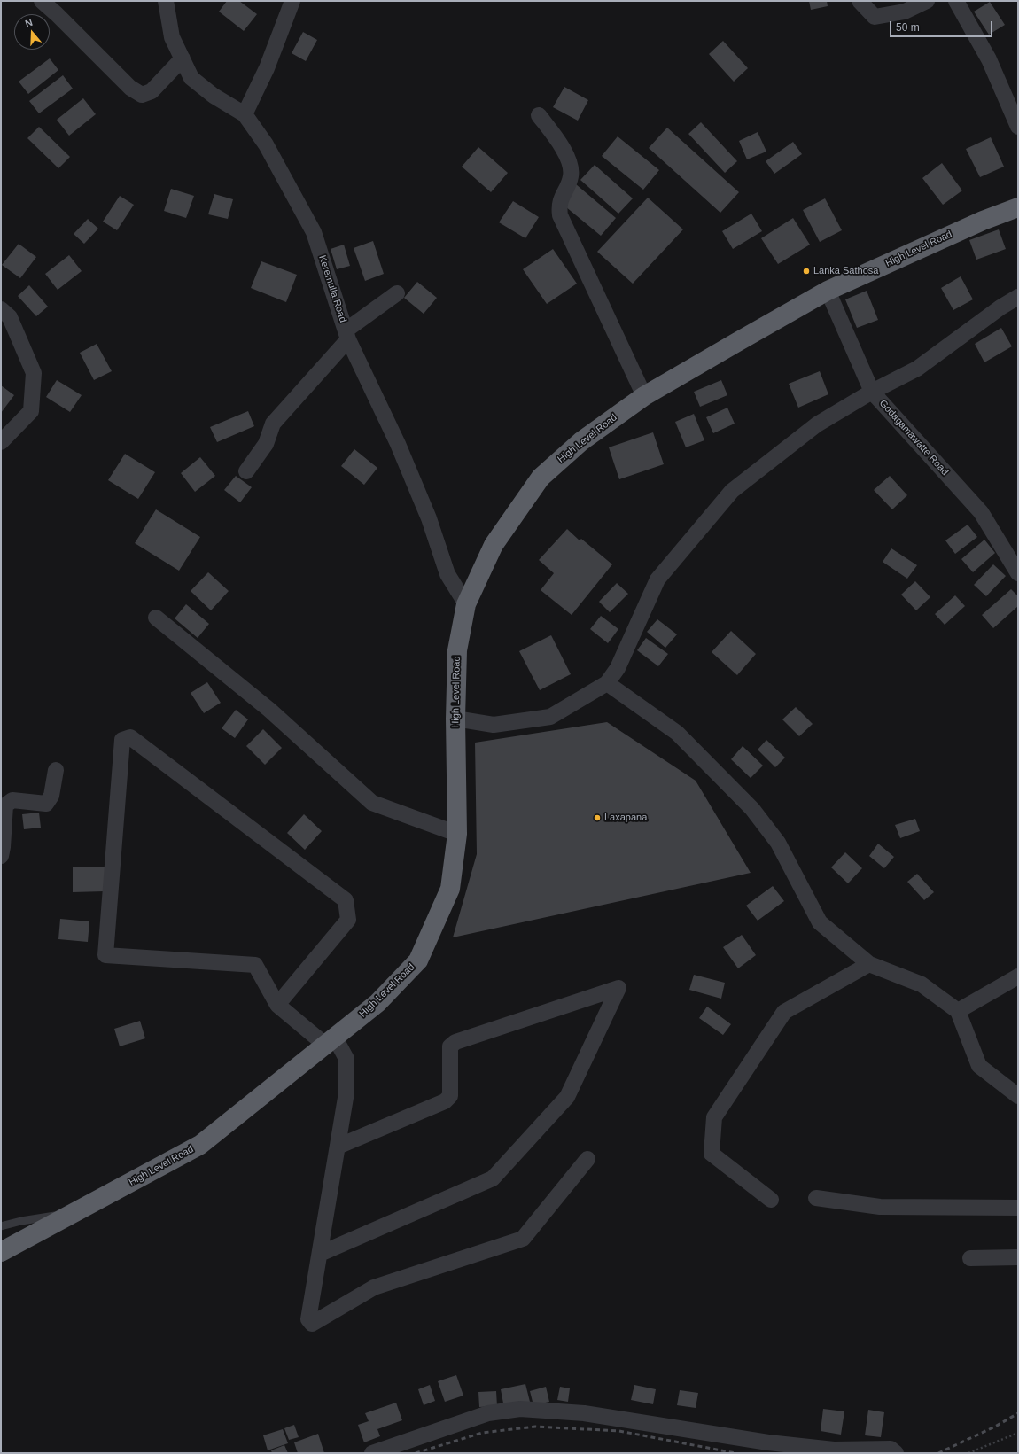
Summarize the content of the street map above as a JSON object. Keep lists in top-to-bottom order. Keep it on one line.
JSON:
{"streets":{"highway":["High Level Road"],"street":["Keremulla Road","Godagamawatte Road"]},"crossings":[["High Level Road","Keremulla Road"],["High Level Road","Godagamawatte Road"]],"places":["Lanka Sathosa","Laxapana"],"scale_bar":"50 m","north":"top"}
